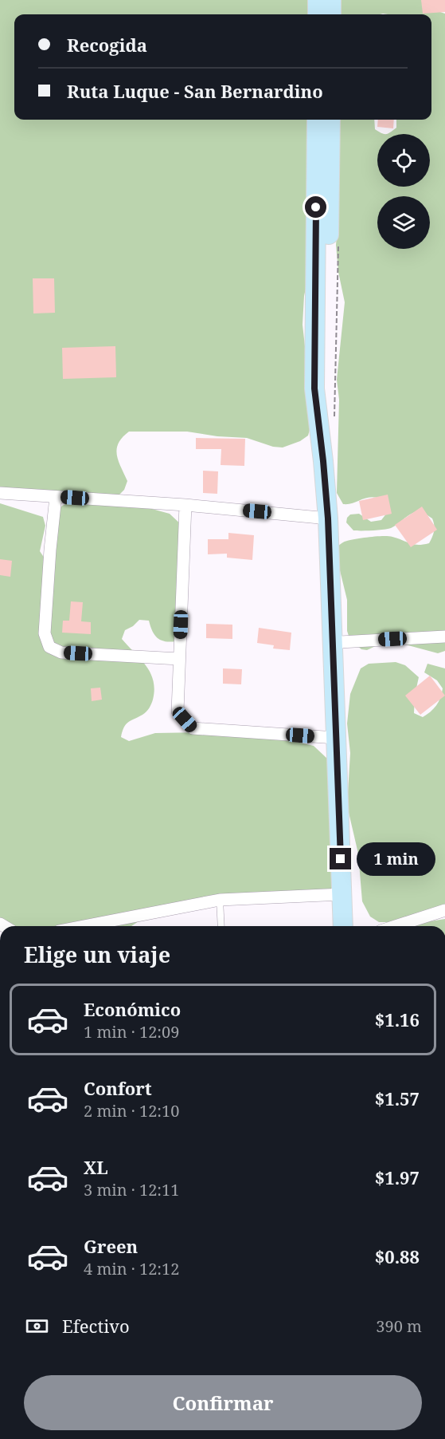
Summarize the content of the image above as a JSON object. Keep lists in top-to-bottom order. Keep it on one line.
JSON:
{"page":{"banner":["Recogida","Ruta Luque - San Bernardino"],"bubble":"1 min","heading":"Elige un viaje","list":[{"name":"Económico","note":"1 min · 12:09","value":"$1.16"},{"name":"Confort","note":"2 min · 12:10","value":"$1.57"},{"name":"XL","note":"3 min · 12:11","value":"$1.97"},{"name":"Green","note":"4 min · 12:12","value":"$0.88"}],"pay":["Efectivo","390 m"],"buttons":"Confirmar"}}
